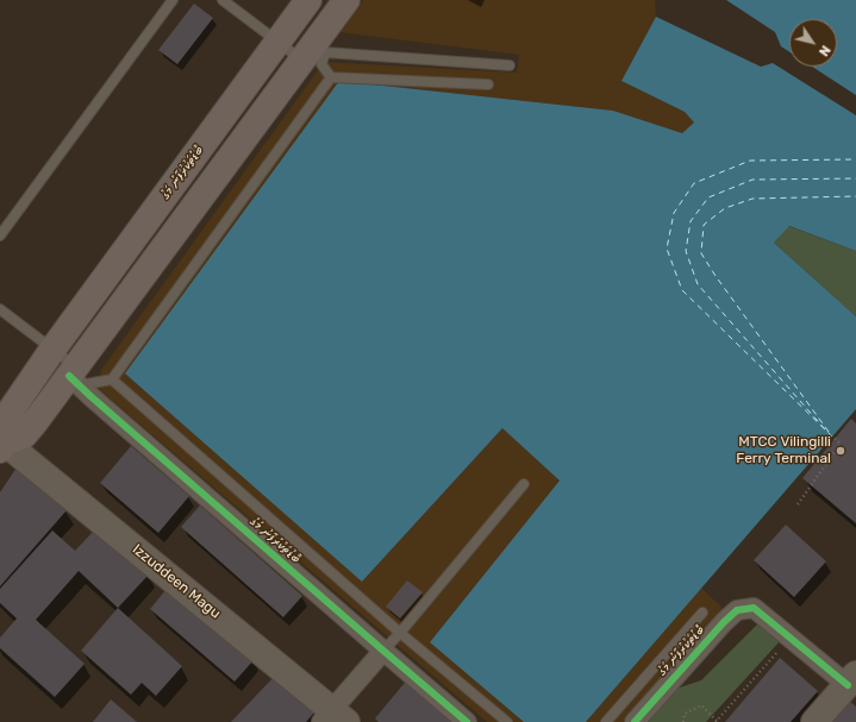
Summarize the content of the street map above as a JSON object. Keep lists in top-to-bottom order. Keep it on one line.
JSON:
{"streets":{"main road":["ބޮޑުތަކުރުފާނު މަގު","Izzuddeen Magu"]},"crossings":[["ބޮޑުތަކުރުފާނު މަގު","Izzuddeen Magu"]],"places":["MTCC Vilingilli Ferry Terminal"],"north":"bottom right"}
